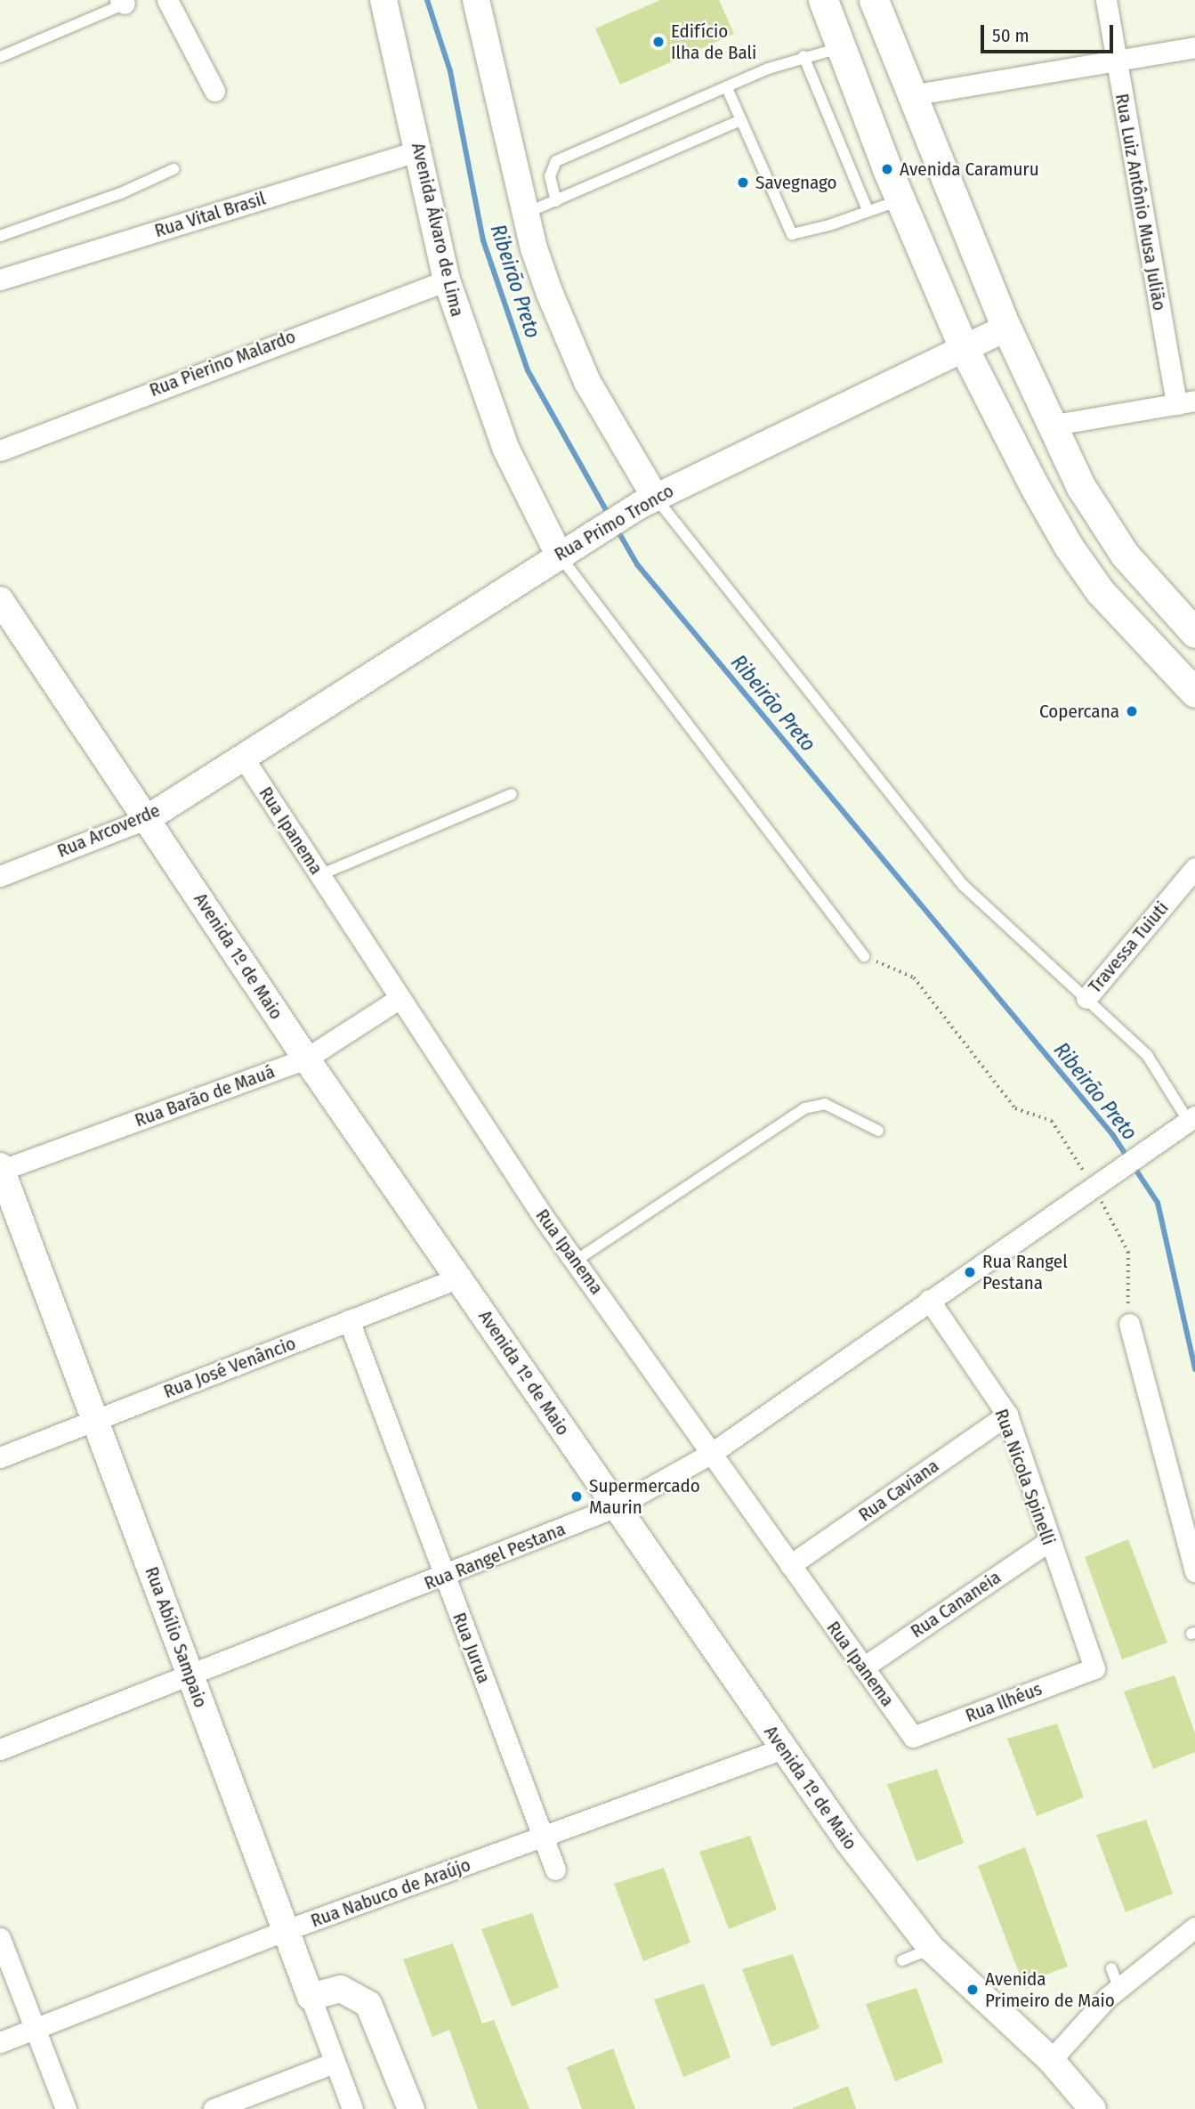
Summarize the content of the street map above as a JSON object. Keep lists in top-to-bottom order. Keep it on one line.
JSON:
{"streets":{"street":["Rua Luiz Antônio Musa Julião","Rua Vital Brasil","Avenida Álvaro de Lima","Rua Pierino Malardo","Rua Primo Tronco","Rua Arcoverde","Rua Ipanema","Travessa Tuiuti","Avenida 1º de Maio","Rua Barão de Mauá","Rua José Venâncio","Rua Nicola Spinelli","Rua Caviana","Rua Rangel Pestana","Rua Cananeia","Rua Abílio Sampaio","Rua Jurua","Rua Ilhéus","Rua Nabuco de Araújo"]},"crossings":[["Rua Vital Brasil","Avenida Álvaro de Lima"],["Avenida Álvaro de Lima","Rua Pierino Malardo"],["Avenida Álvaro de Lima","Rua Primo Tronco"],["Rua Primo Tronco","Rua Arcoverde"],["Rua Primo Tronco","Rua Ipanema"],["Rua Arcoverde","Rua Ipanema"],["Rua Arcoverde","Avenida 1º de Maio"],["Rua Ipanema","Rua Barão de Mauá"],["Rua Ipanema","Rua Caviana"],["Rua Ipanema","Rua Rangel Pestana"],["Rua Ipanema","Rua Cananeia"],["Rua Ipanema","Rua Ilhéus"],["Avenida 1º de Maio","Rua Barão de Mauá"],["Avenida 1º de Maio","Rua José Venâncio"],["Avenida 1º de Maio","Rua Rangel Pestana"],["Avenida 1º de Maio","Rua Nabuco de Araújo"],["Rua Barão de Mauá","Rua Abílio Sampaio"],["Rua José Venâncio","Rua Abílio Sampaio"],["Rua José Venâncio","Rua Jurua"],["Rua Nicola Spinelli","Rua Caviana"],["Rua Nicola Spinelli","Rua Rangel Pestana"],["Rua Nicola Spinelli","Rua Cananeia"],["Rua Nicola Spinelli","Rua Ilhéus"],["Rua Rangel Pestana","Rua Abílio Sampaio"],["Rua Rangel Pestana","Rua Jurua"],["Rua Abílio Sampaio","Rua Nabuco de Araújo"],["Rua Jurua","Rua Nabuco de Araújo"]],"water":["Ribeirão Preto"],"places":["Edifício Ilha de Bali","Avenida Caramuru","Savegnago","Copercana","Rua Rangel Pestana","Supermercado Maurin","Avenida Primeiro de Maio"],"scale_bar":"50 m"}
